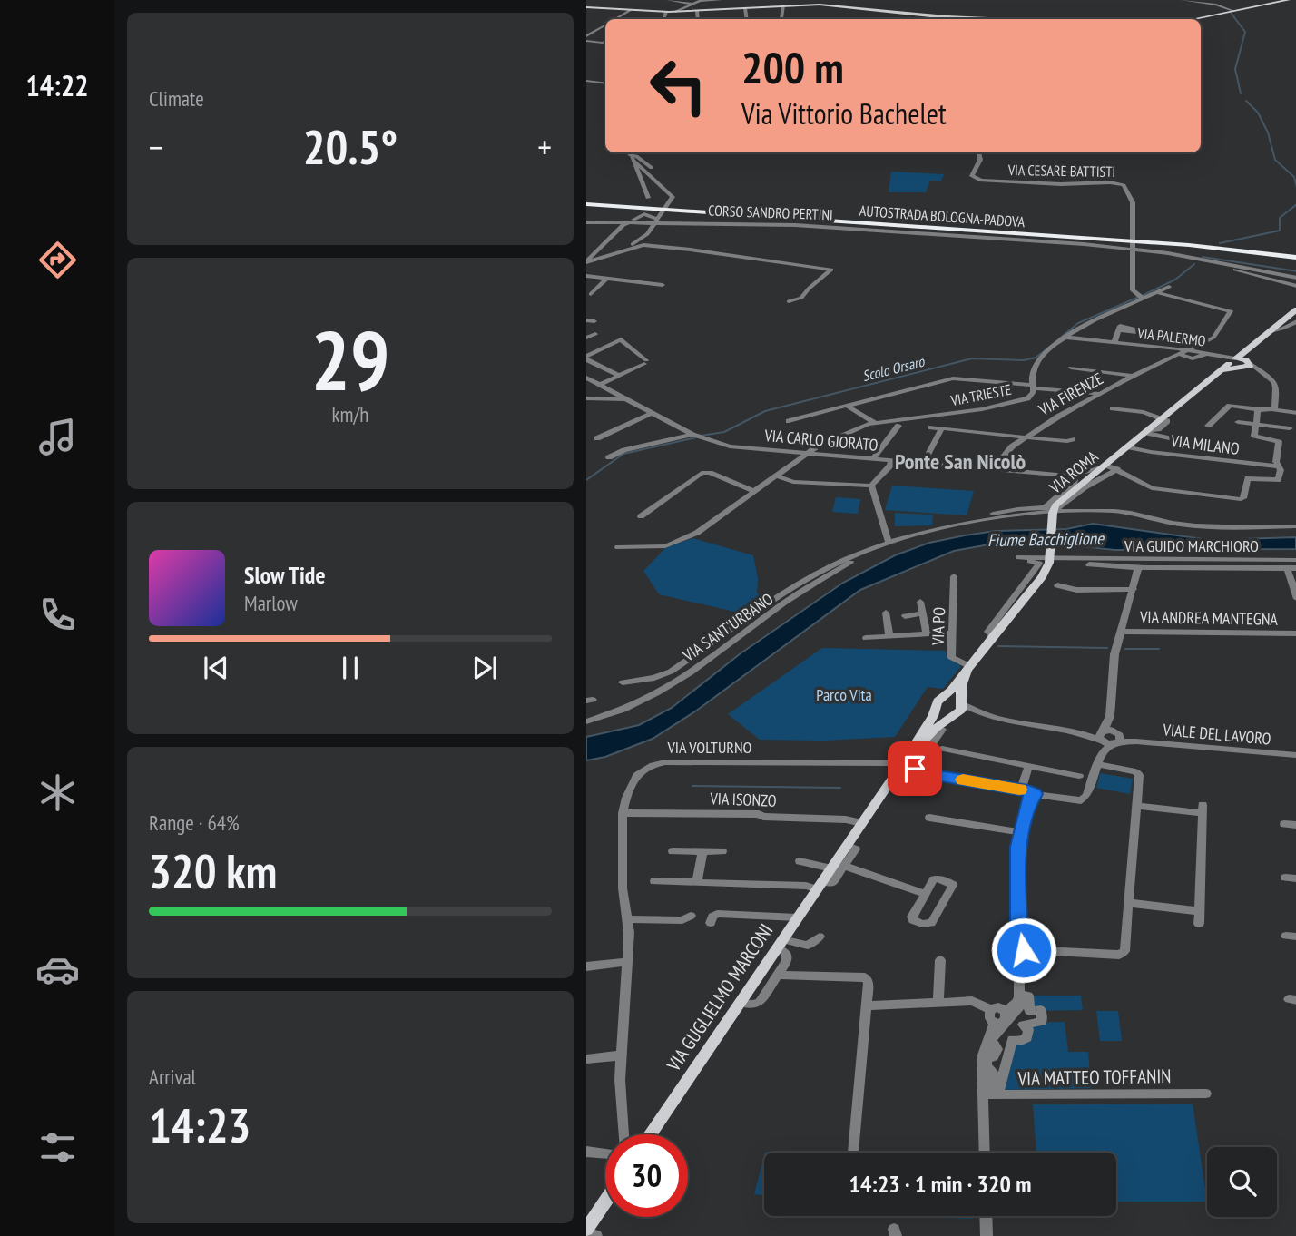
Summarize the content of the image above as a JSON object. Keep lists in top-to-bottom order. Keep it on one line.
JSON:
{"streets":{"highway":["AUTOSTRADA BOLOGNA-PADOVA"],"main road":["VIA ROMA","VIA GUGLIELMO MARCONI"],"street":["VIA CESARE BATTISTI","CORSO SANDRO PERTINI","VIA PALERMO","VIA FIRENZE","VIA TRIESTE","VIA CARLO GIORATO","VIA MILANO","VIA GUIDO MARCHIORO","VIA ANDREA MANTEGNA","VIA PO","VIA SANT'URBANO","VIALE DEL LAVORO","VIA VOLTURNO","VIA ISONZO","VIA MATTEO TOFFANIN"]},"crossings":[["VIA CESARE BATTISTI","VIA TRIESTE"],["VIA PALERMO","VIA FIRENZE"],["VIA PALERMO","VIA TRIESTE"],["VIA PALERMO","VIA ROMA"],["VIA FIRENZE","VIA TRIESTE"],["VIA FIRENZE","VIA CARLO GIORATO"],["VIA TRIESTE","VIA CARLO GIORATO"],["VIA CARLO GIORATO","VIA ROMA"],["VIA MILANO","VIA ROMA"],["VIA ROMA","VIA GUIDO MARCHIORO"],["VIA ROMA","VIA SANT'URBANO"],["VIA ROMA","VIA GUGLIELMO MARCONI"],["VIA GUIDO MARCHIORO","VIA GUGLIELMO MARCONI"],["VIA PO","VIA GUGLIELMO MARCONI"],["VIALE DEL LAVORO","VIA GUGLIELMO MARCONI"],["VIA VOLTURNO","VIA ISONZO"],["VIA VOLTURNO","VIA GUGLIELMO MARCONI"],["VIA ISONZO","VIA GUGLIELMO MARCONI"]],"districts":["Ponte San Nicolò"],"water":["Scolo Orsaro","Fiume Bacchiglione"],"parks":["Parco Vita"],"page":{"tabs":"14:22","tile":["Climate",["29","km/h"],["Range · 64%","320 km"],["Arrival","14:23"]],"turn":["200 m","Via Vittorio Bachelet"],"heat":["−","20.5°","+"],"song":["Slow Tide","Marlow"],"limit":"30","trip":"14:23 · 1 min · 320 m"}}
